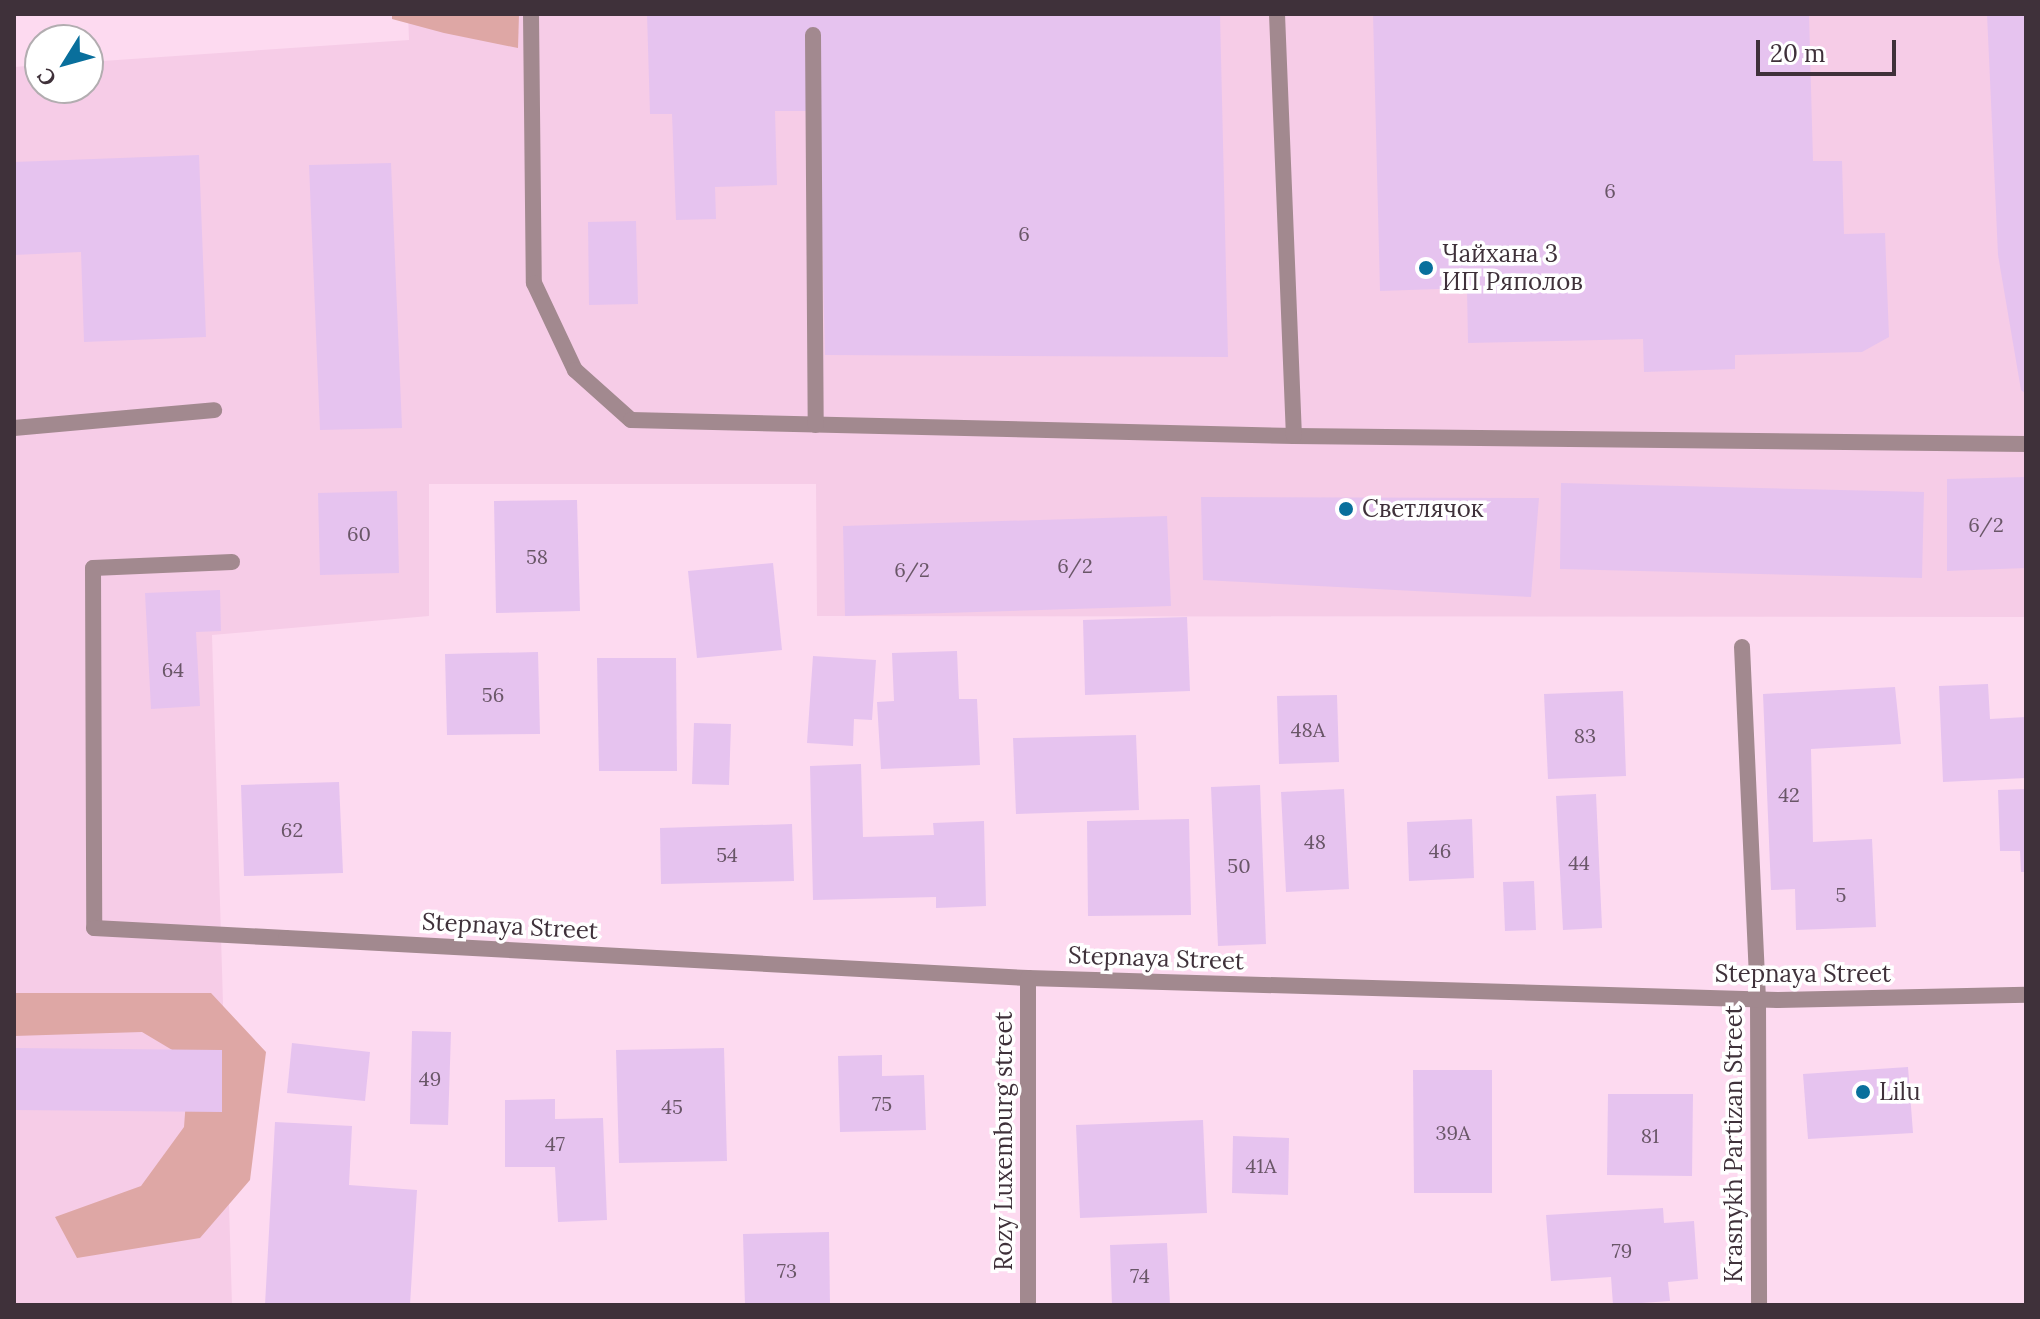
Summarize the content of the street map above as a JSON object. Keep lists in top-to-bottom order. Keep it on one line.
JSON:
{"streets":{"street":["Stepnaya Street","Rozy Luxemburg street","Krasnykh Partizan Street"]},"crossings":[["Stepnaya Street","Rozy Luxemburg street"],["Stepnaya Street","Krasnykh Partizan Street"]],"places":["Чайхана 3 ИП Ряполов","Светлячок","Lilu"],"house_numbers":["6","6","6/2","60","58","6/2","6/2","64","56","48А","83","42","62","48","46","54","44","50","5","49","75","45","39А","81","47","41А","79","73","74"],"scale_bar":"20 m","north":"bottom left"}
